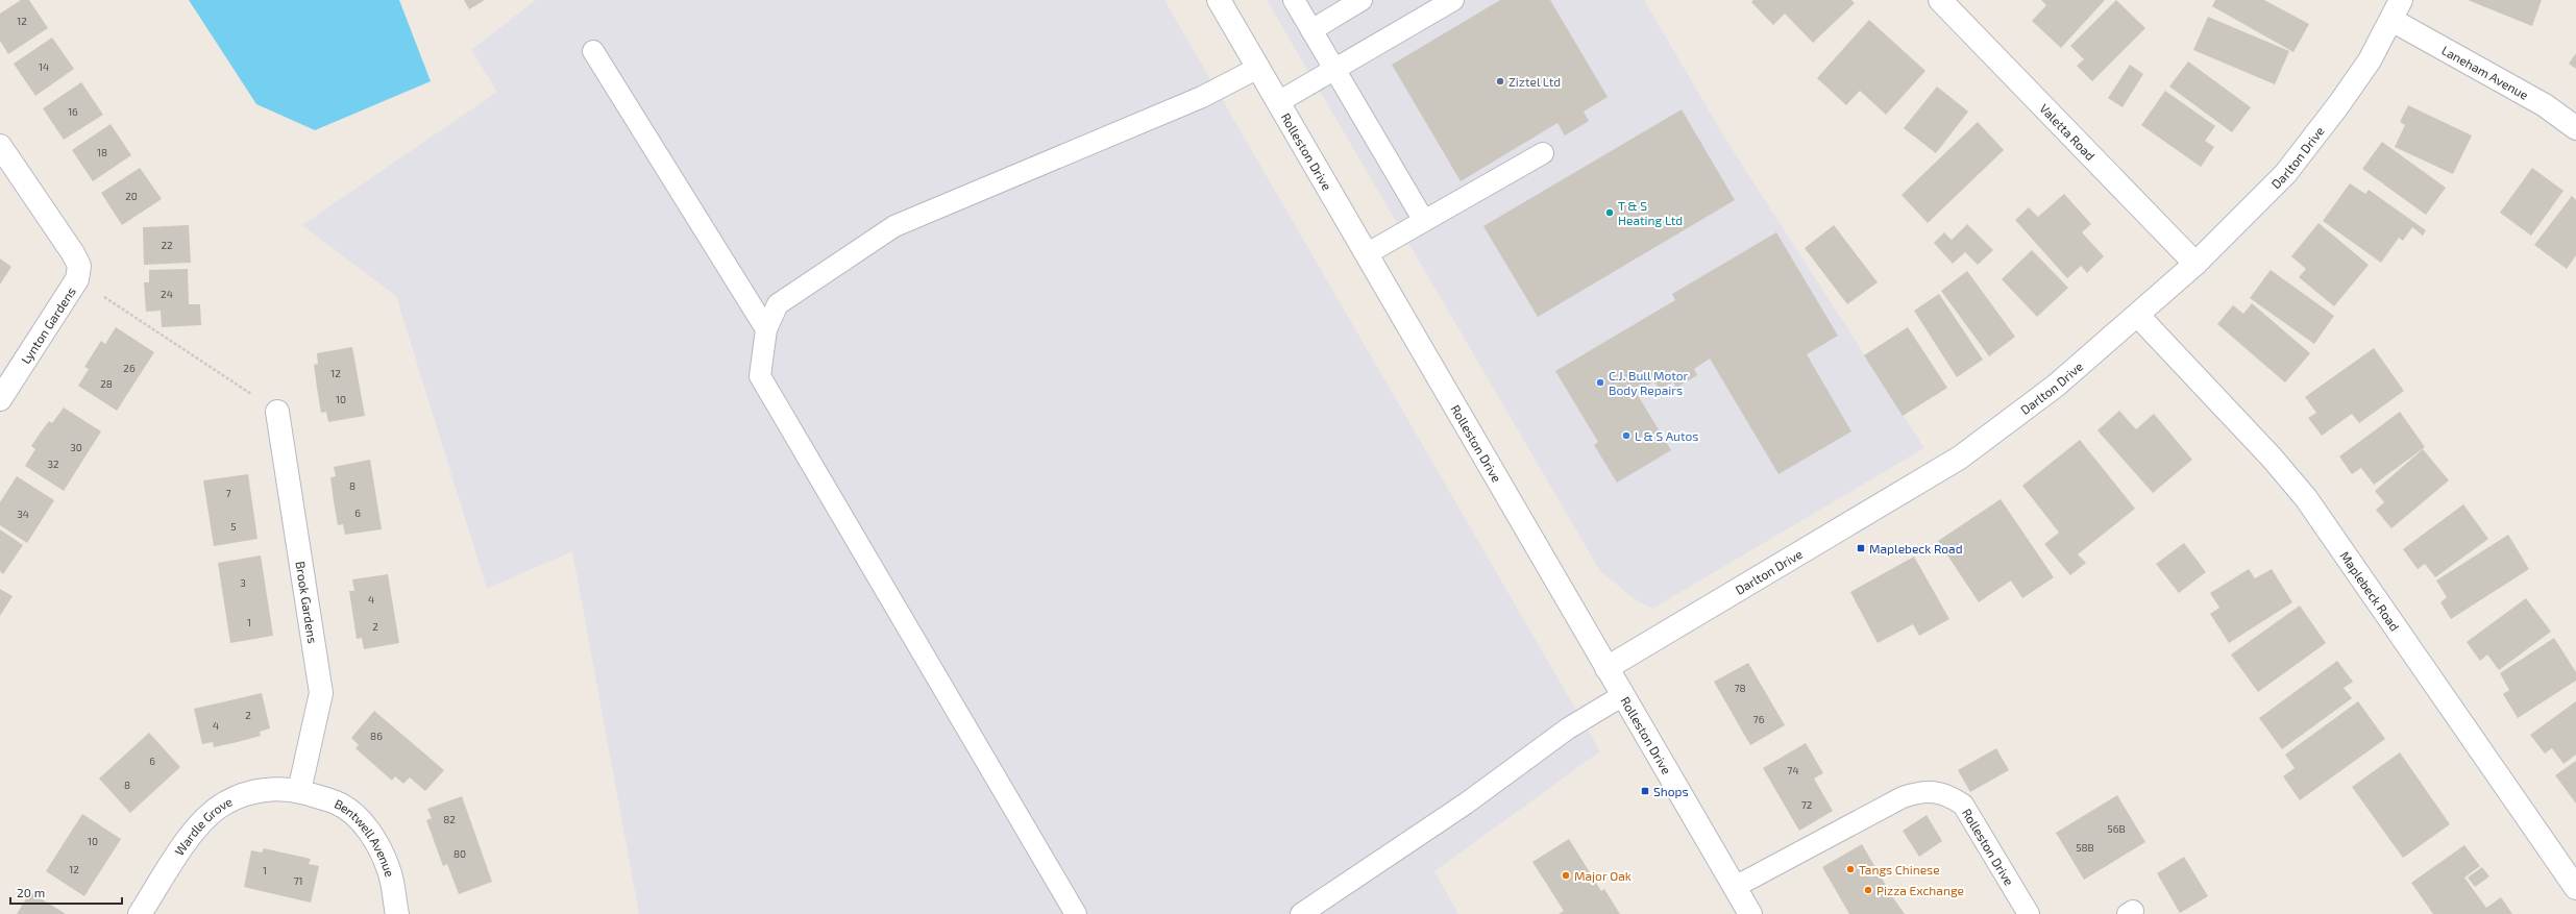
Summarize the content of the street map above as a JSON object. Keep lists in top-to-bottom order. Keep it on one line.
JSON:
{"streets":{"street":["Laneham Avenue","Valetta Road","Rolleston Drive","Darlton Drive","Lynton Gardens","Maplebeck Road","Brook Gardens","Wardle Grove","Bentwell Avenue"]},"crossings":[["Laneham Avenue","Darlton Drive"],["Valetta Road","Darlton Drive"],["Rolleston Drive","Darlton Drive"],["Darlton Drive","Maplebeck Road"],["Brook Gardens","Wardle Grove"],["Brook Gardens","Bentwell Avenue"],["Wardle Grove","Bentwell Avenue"]],"places":{"other":["Ziztel Ltd","T & S Heating Ltd","C.J. Bull Motor Body Repairs","L & S Autos","Tangs Chinese","Major Oak","Pizza Exchange"],"transit":["Maplebeck Road","Shops"]},"house_numbers":["12","14","16","18","20","22","24","26","12","28","10","30","32","8","7","6","34","5","3","4","1","2","78","2","76","4","86","6","74","8","72","82","56B","10","58B","80","12","1","71"],"scale_bar":"20 m"}
